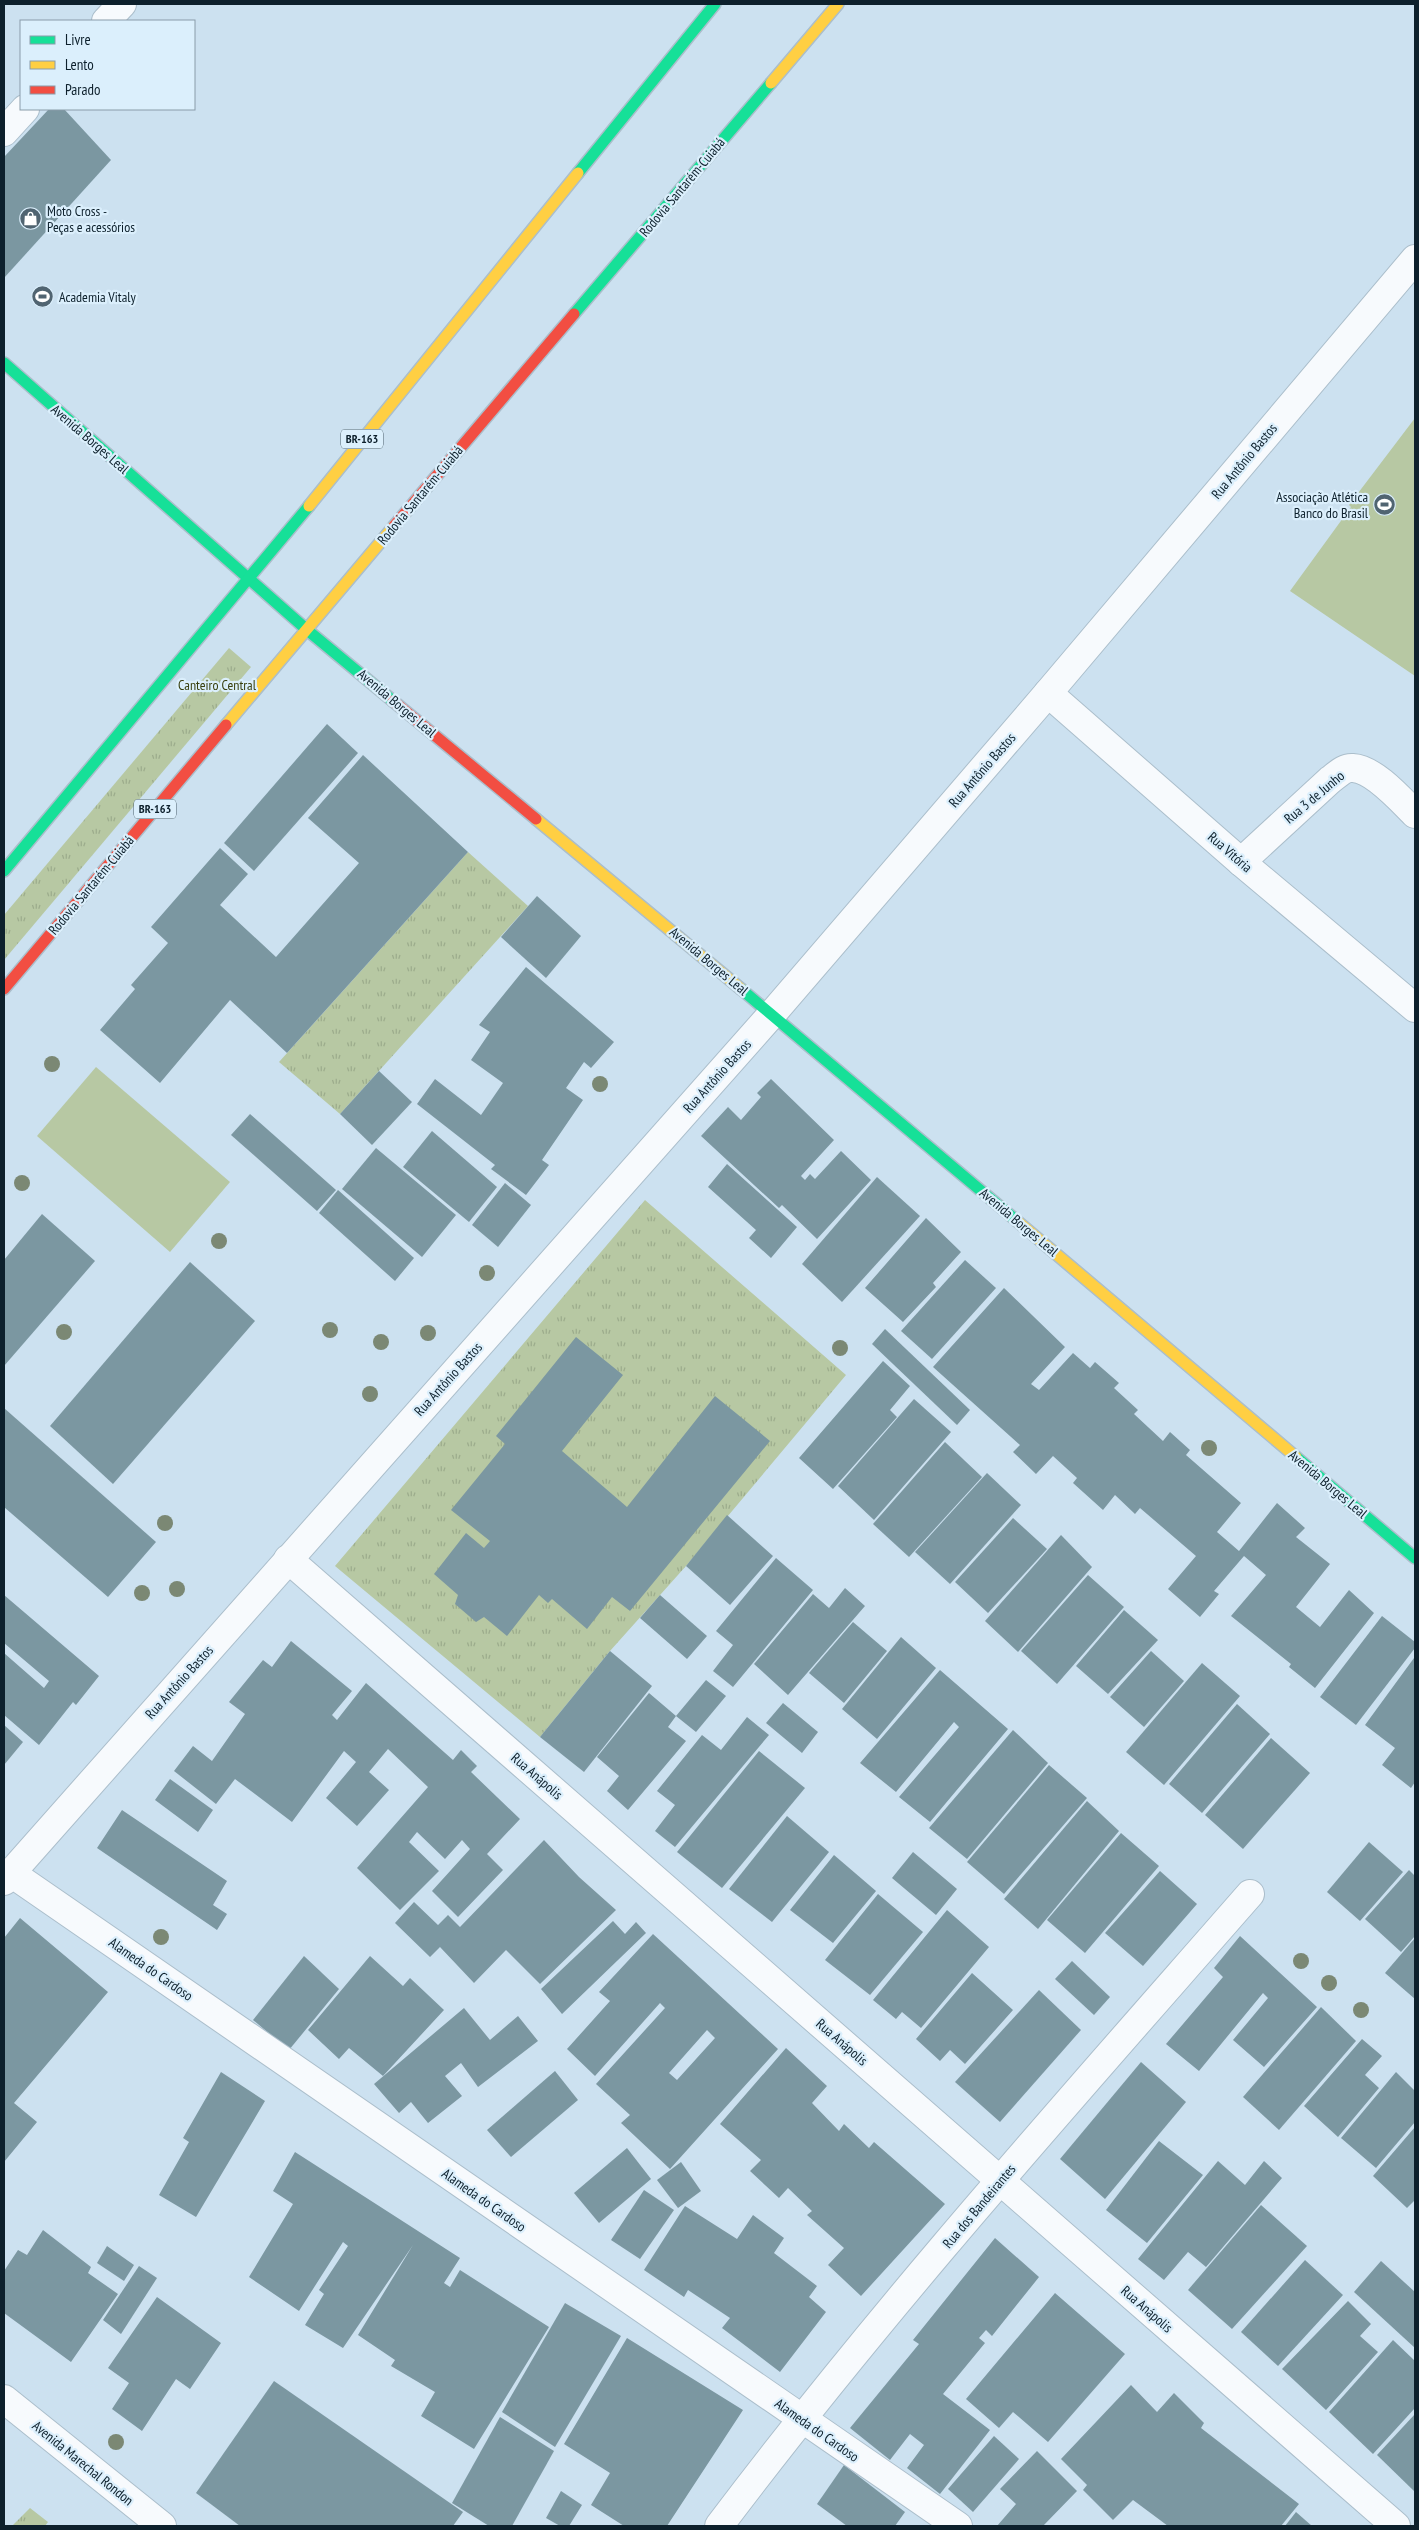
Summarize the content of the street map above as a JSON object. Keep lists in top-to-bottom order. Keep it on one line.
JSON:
{"streets":{"main road":["Rodovia Santarém-Cuiabá","Avenida Borges Leal","BR-163"],"street":["Rua Antônio Bastos","Rua 3 de Junho","Rua Vitória","Rua Anápolis","Alameda do Cardoso","Rua dos Bandeirantes","Avenida Marechal Rondon"]},"crossings":[["Rodovia Santarém-Cuiabá","Avenida Borges Leal"],["Avenida Borges Leal","BR-163"],["Avenida Borges Leal","Rua Antônio Bastos"],["Rua Antônio Bastos","Rua Vitória"],["Rua Antônio Bastos","Rua Anápolis"],["Rua Antônio Bastos","Alameda do Cardoso"],["Rua 3 de Junho","Rua Vitória"],["Rua Anápolis","Rua dos Bandeirantes"],["Alameda do Cardoso","Rua dos Bandeirantes"]],"parks":["Canteiro Central"],"places":{"shop":["Moto Cross - Peças e acessórios"],"sports":["Academia Vitaly","Associação Atlética Banco do Brasil"]},"legend":["Livre","Lento","Parado"]}
